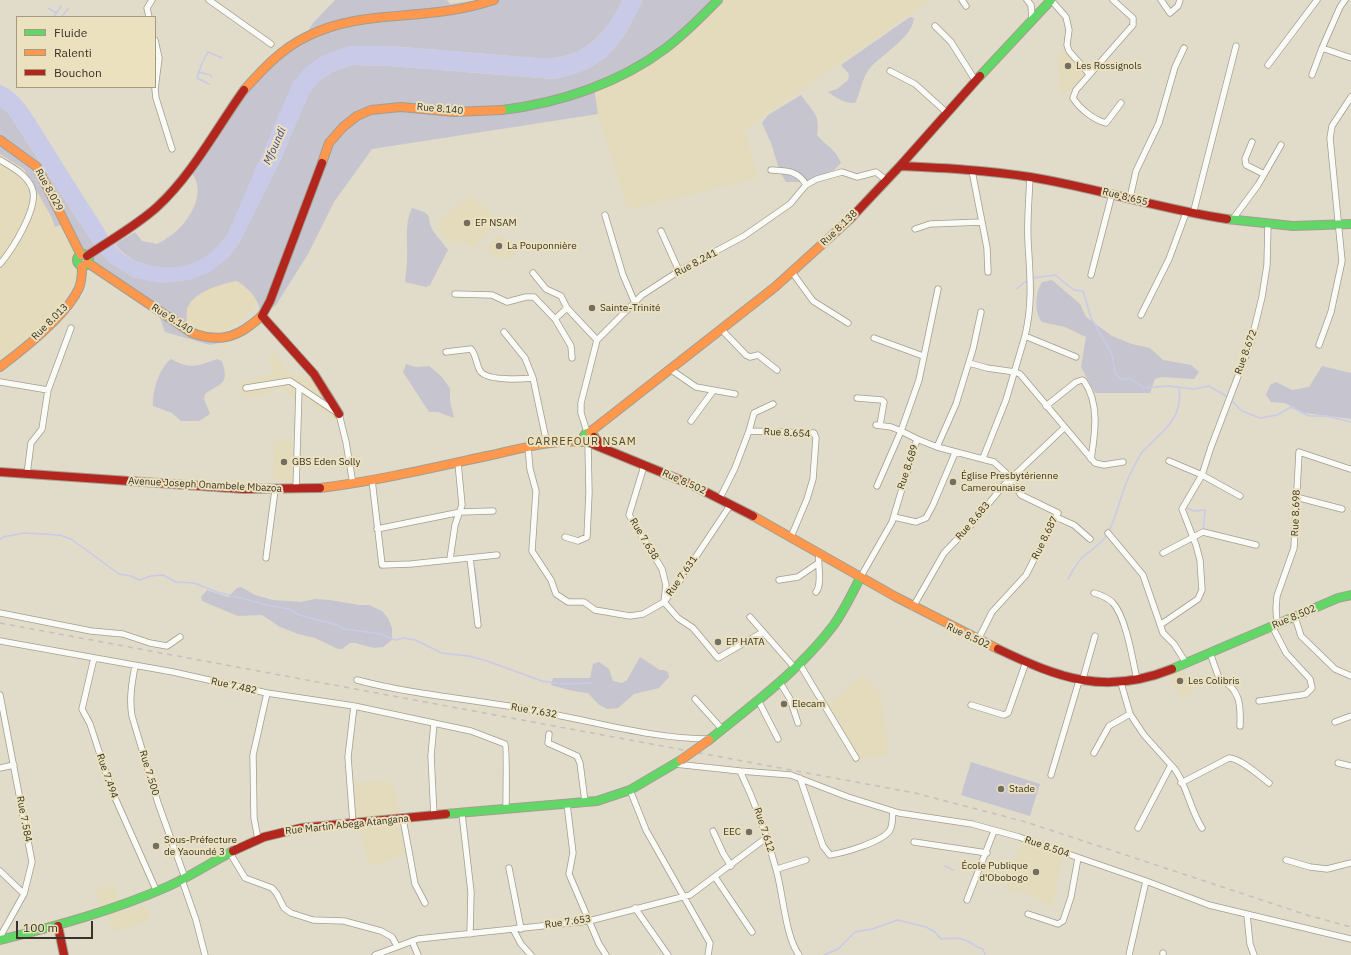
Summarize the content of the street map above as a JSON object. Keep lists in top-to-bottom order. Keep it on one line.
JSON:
{"streets":{"main road":["Rue 8.140","Rue 8.029","Rue 8.655","Rue 8.138","Rue 8.013","Rue 8.502","Avenue Joseph Onambele Mbazoa","Rue Martin Abega Atangana"],"street":["Rue 8.241","Rue 8.672","Rue 8.654","Rue 8.689","Rue 8.698","Rue 8.683","Rue 8.687","Rue 7.638","Rue 7.631","Rue 7.482","Rue 7.632","Rue 7.500","Rue 7.494","Rue 7.584","Rue 7.612","Rue 8.504","Rue 7.653"]},"crossings":[["Rue 8.140","Rue 8.029"],["Rue 8.140","Rue 8.013"],["Rue 8.029","Rue 8.013"],["Rue 8.655","Rue 8.138"],["Rue 8.655","Rue 8.672"],["Rue 8.138","Rue 8.241"],["Rue 8.138","Rue 8.502"],["Rue 8.138","Avenue Joseph Onambele Mbazoa"],["Rue 8.654","Rue 8.502"],["Rue 8.689","Rue 8.502"],["Rue 8.689","Rue 8.687"],["Rue 8.689","Rue Martin Abega Atangana"],["Rue 8.502","Avenue Joseph Onambele Mbazoa"],["Rue 8.502","Rue 8.698"],["Rue 8.502","Rue 8.683"],["Rue 8.502","Rue 8.687"],["Rue 8.502","Rue 7.638"],["Rue 8.502","Rue 7.631"],["Rue 8.502","Rue Martin Abega Atangana"],["Avenue Joseph Onambele Mbazoa","Rue 7.631"],["Rue 8.683","Rue 8.687"],["Rue 7.638","Rue 7.631"],["Rue 7.482","Rue 7.500"],["Rue 7.482","Rue 7.494"],["Rue 7.482","Rue Martin Abega Atangana"],["Rue 7.632","Rue Martin Abega Atangana"],["Rue 7.500","Rue Martin Abega Atangana"],["Rue 7.494","Rue Martin Abega Atangana"],["Rue 7.612","Rue 8.504"],["Rue 7.612","Rue 7.653"]],"districts":["CARREFOUR NSAM"],"water":["Mfoundi"],"places":["Les Rossignols","EP NSAM","La Pouponnière","Sainte-Trinité","GBS Eden Solly","Église Presbytérienne Camerounaise","EP HATA","Les Colibris","Elecam","Stade","EEC","Sous-Préfecture de Yaoundé 3","École Publique d'Obobogo"],"legend":["Fluide","Ralenti","Bouchon"],"scale_bar":"100 m"}
